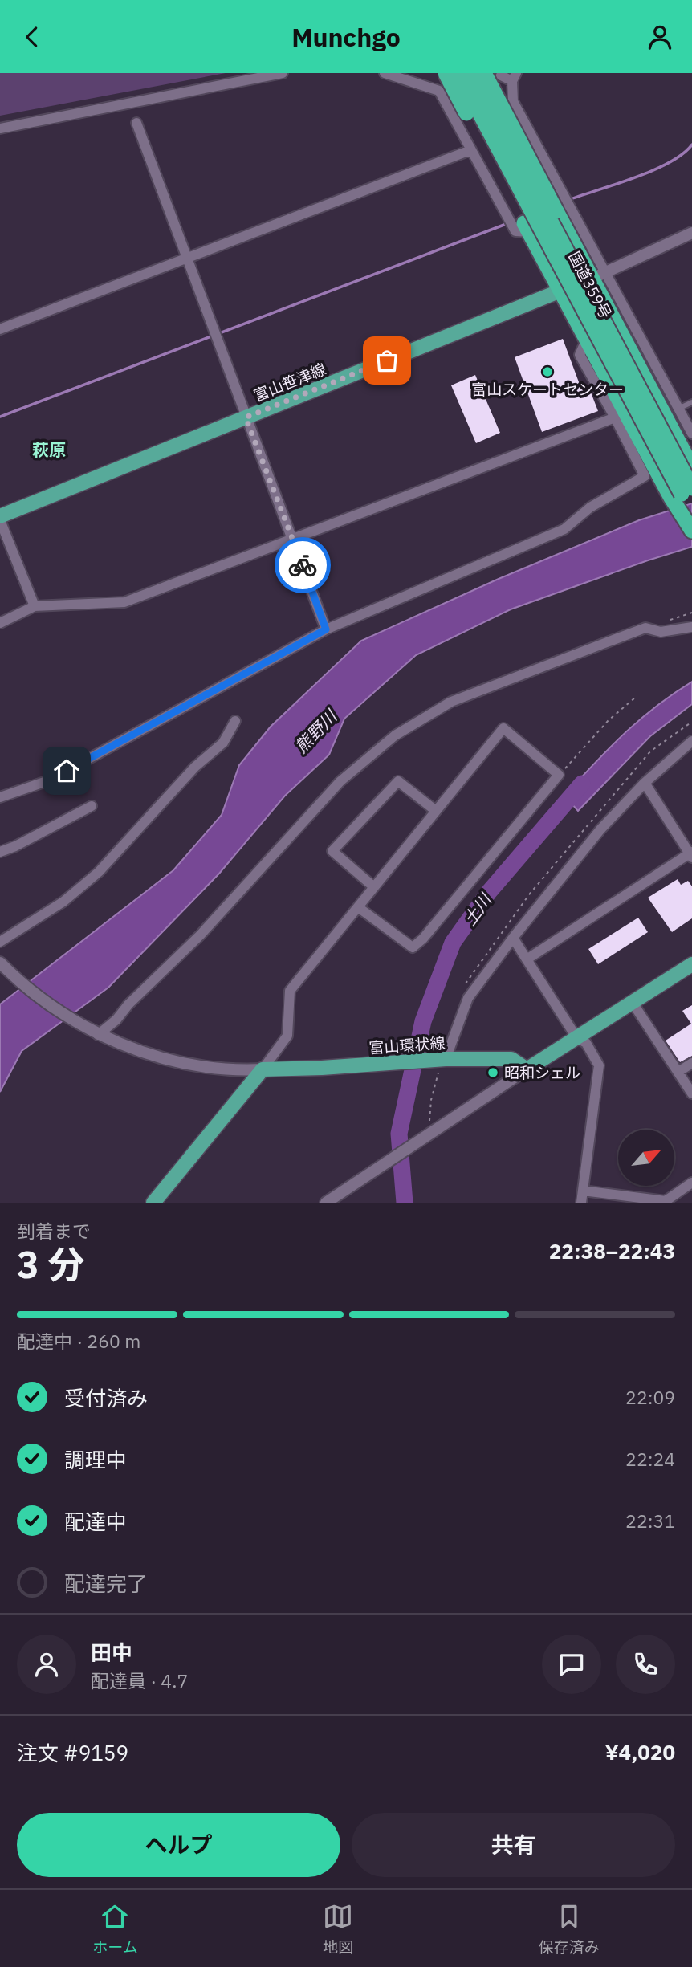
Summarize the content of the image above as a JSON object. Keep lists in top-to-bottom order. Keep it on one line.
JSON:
{"streets":{"highway":["国道359号"],"main road":["富山笹津線","富山環状線"]},"districts":["萩原"],"water":["熊野川","土川"],"places":["富山スケートセンター","昭和シェル"],"north":"top right","page":{"header":"Munchgo","heading":["3 分","到着まで","22:38–22:43"],"panel":["田中","配達員 · 4.7","注文 #9159","¥4,020"],"bar":"配達中 · 260 m","list":[["受付済み","22:09"],["調理中","22:24"],["配達中","22:31"],"配達完了"],"buttons":["ヘルプ","共有"],"tabs":["ホーム","地図","保存済み"]}}
